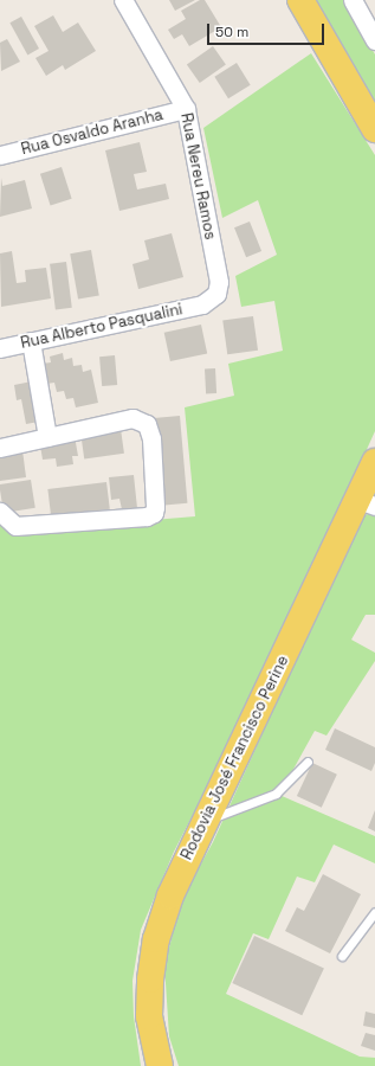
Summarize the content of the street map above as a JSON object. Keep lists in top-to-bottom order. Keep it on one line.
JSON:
{"streets":{"main road":["Rodovia José Francisco Perine"],"street":["Rua Osvaldo Aranha","Rua Nereu Ramos","Rua Alberto Pasqualini"]},"crossings":[["Rua Osvaldo Aranha","Rua Nereu Ramos"],["Rua Nereu Ramos","Rua Alberto Pasqualini"]],"scale_bar":"50 m"}
